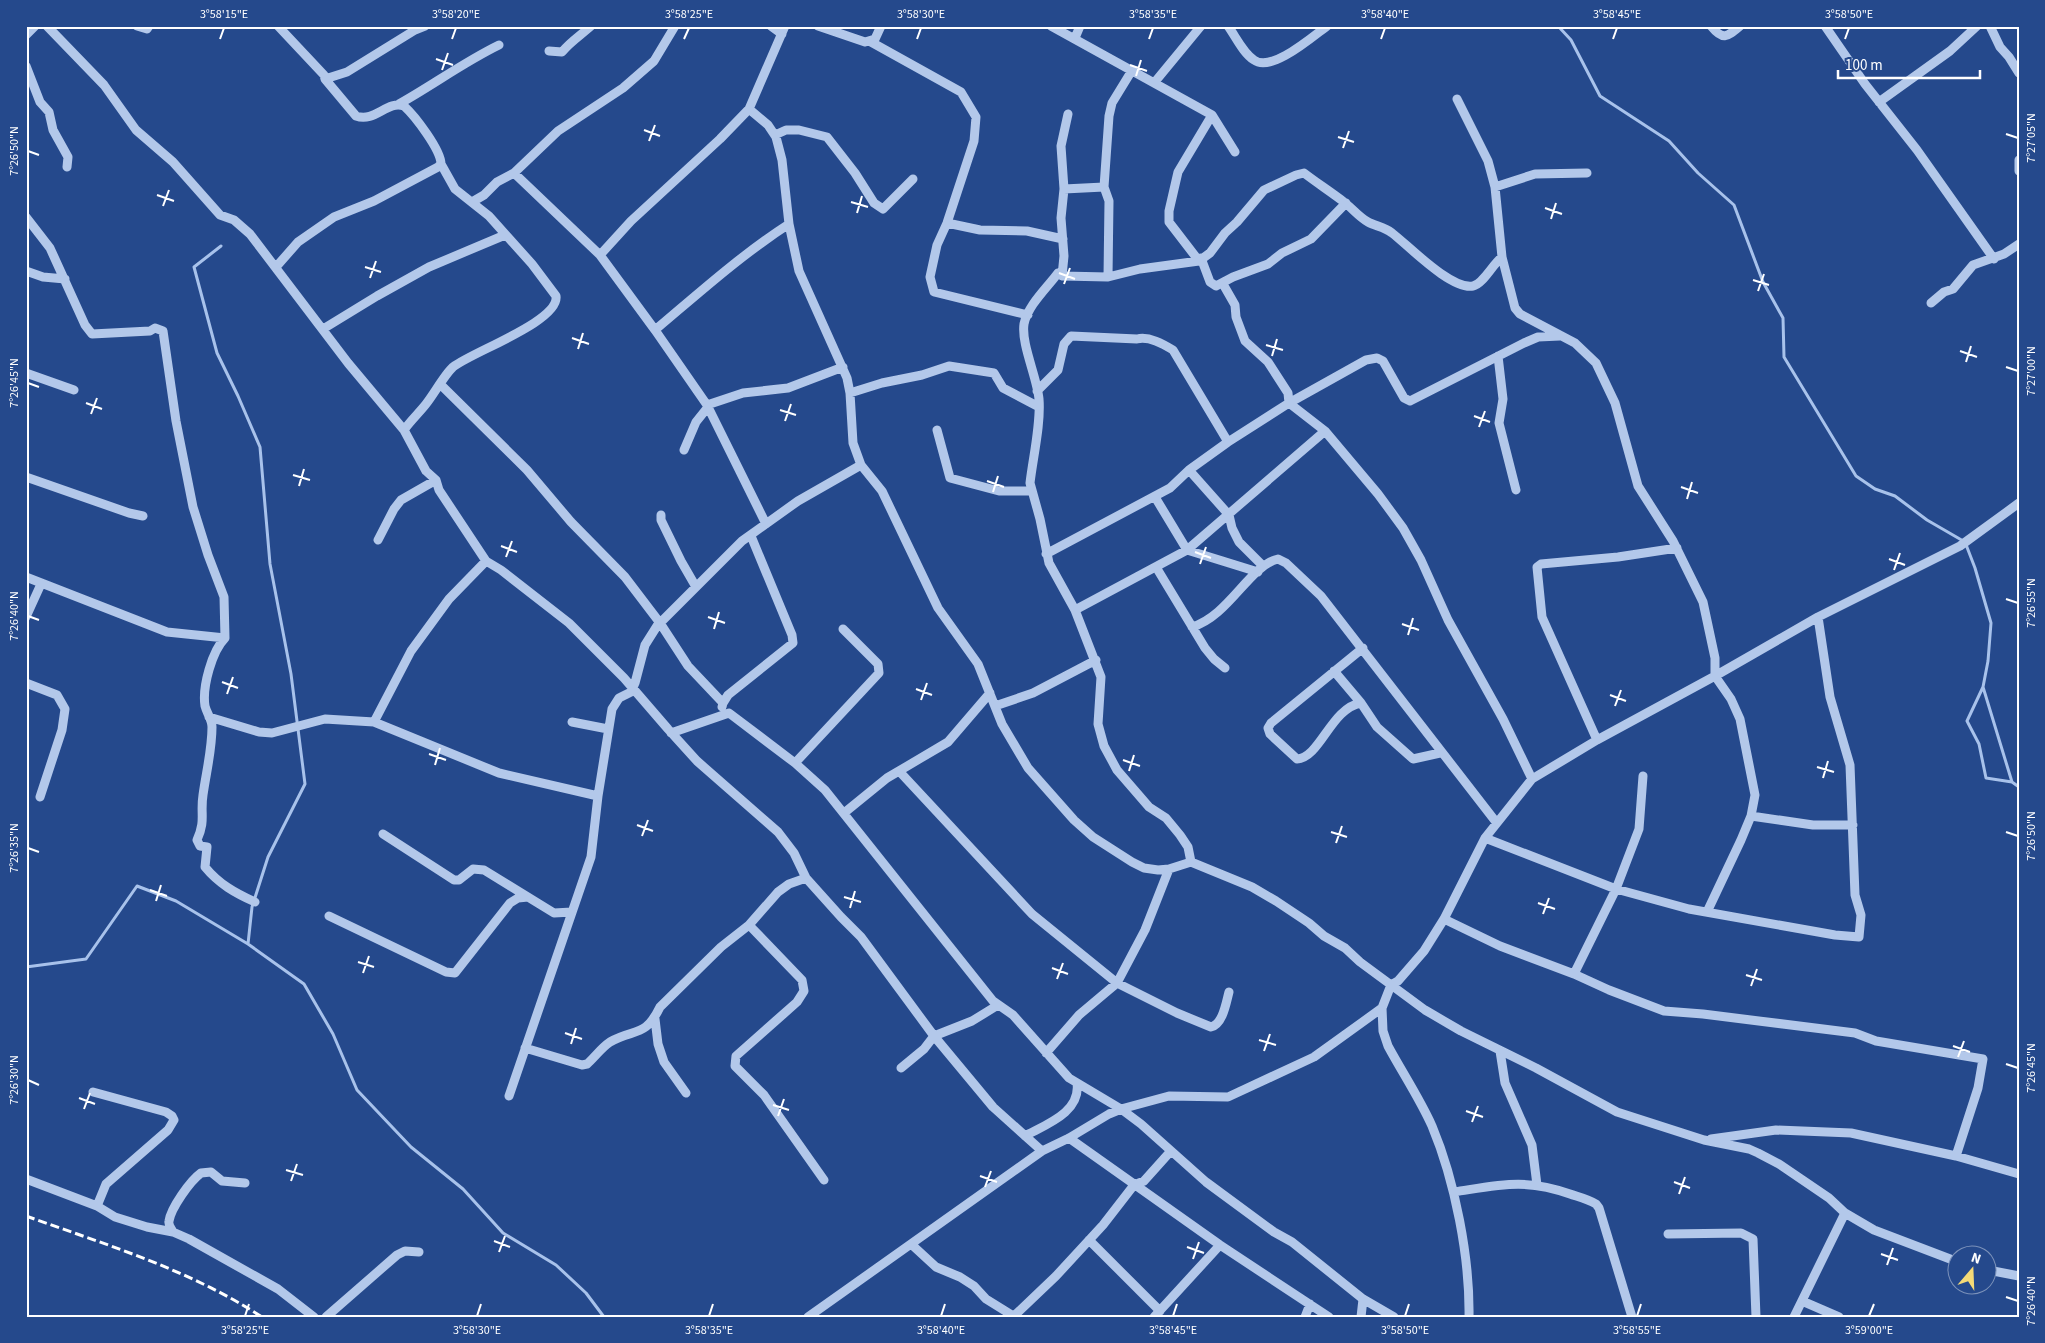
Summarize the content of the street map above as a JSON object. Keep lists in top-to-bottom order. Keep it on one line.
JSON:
{"scale_bar":"100 m","north":"top","coordinates":["3°58'15\"E","3°58'20\"E","3°58'25\"E","3°58'30\"E","3°58'35\"E","3°58'40\"E","3°58'45\"E","3°58'50\"E","7°27'05\"N","7°26'50\"N","7°27'00\"N","7°26'45\"N","7°26'55\"N","7°26'40\"N","7°26'35\"N","7°26'30\"N","3°58'55\"E","3°59'00\"E"]}
